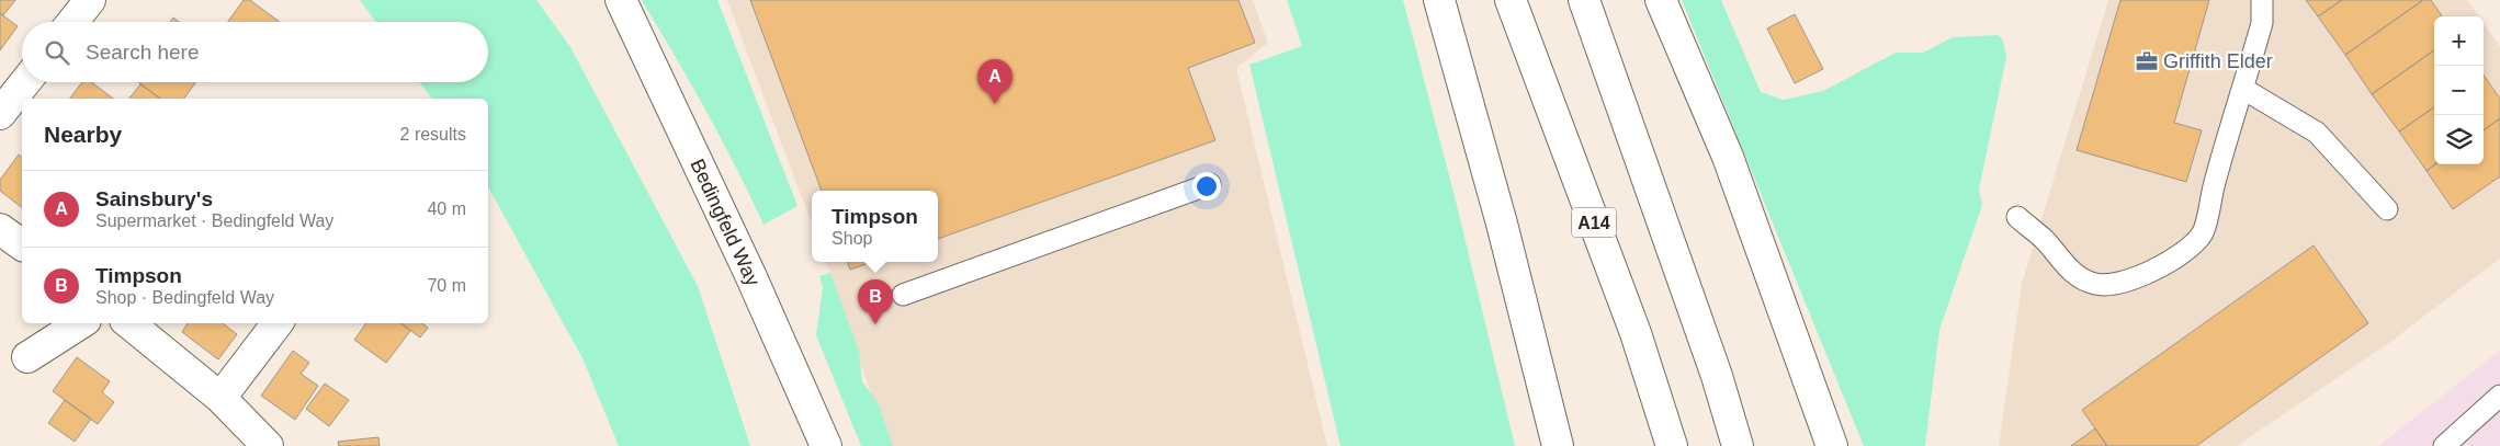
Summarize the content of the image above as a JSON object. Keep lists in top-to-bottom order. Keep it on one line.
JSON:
{"streets":{"main road":["Bedingfeld Way","A14"]},"places":{"office":["Griffith Elder"]},"page":{"map_buttons":["+","−"],"search":"Search here","pins":["A","B"],"heading":["Nearby","2 results"],"list":[{"mark":"A","name":"Sainsbury's","note":"Supermarket · Bedingfeld Way","value":"40 m"},{"mark":"B","name":"Timpson","note":"Shop · Bedingfeld Way","value":"70 m"}],"popup":["Timpson","Shop"]}}
